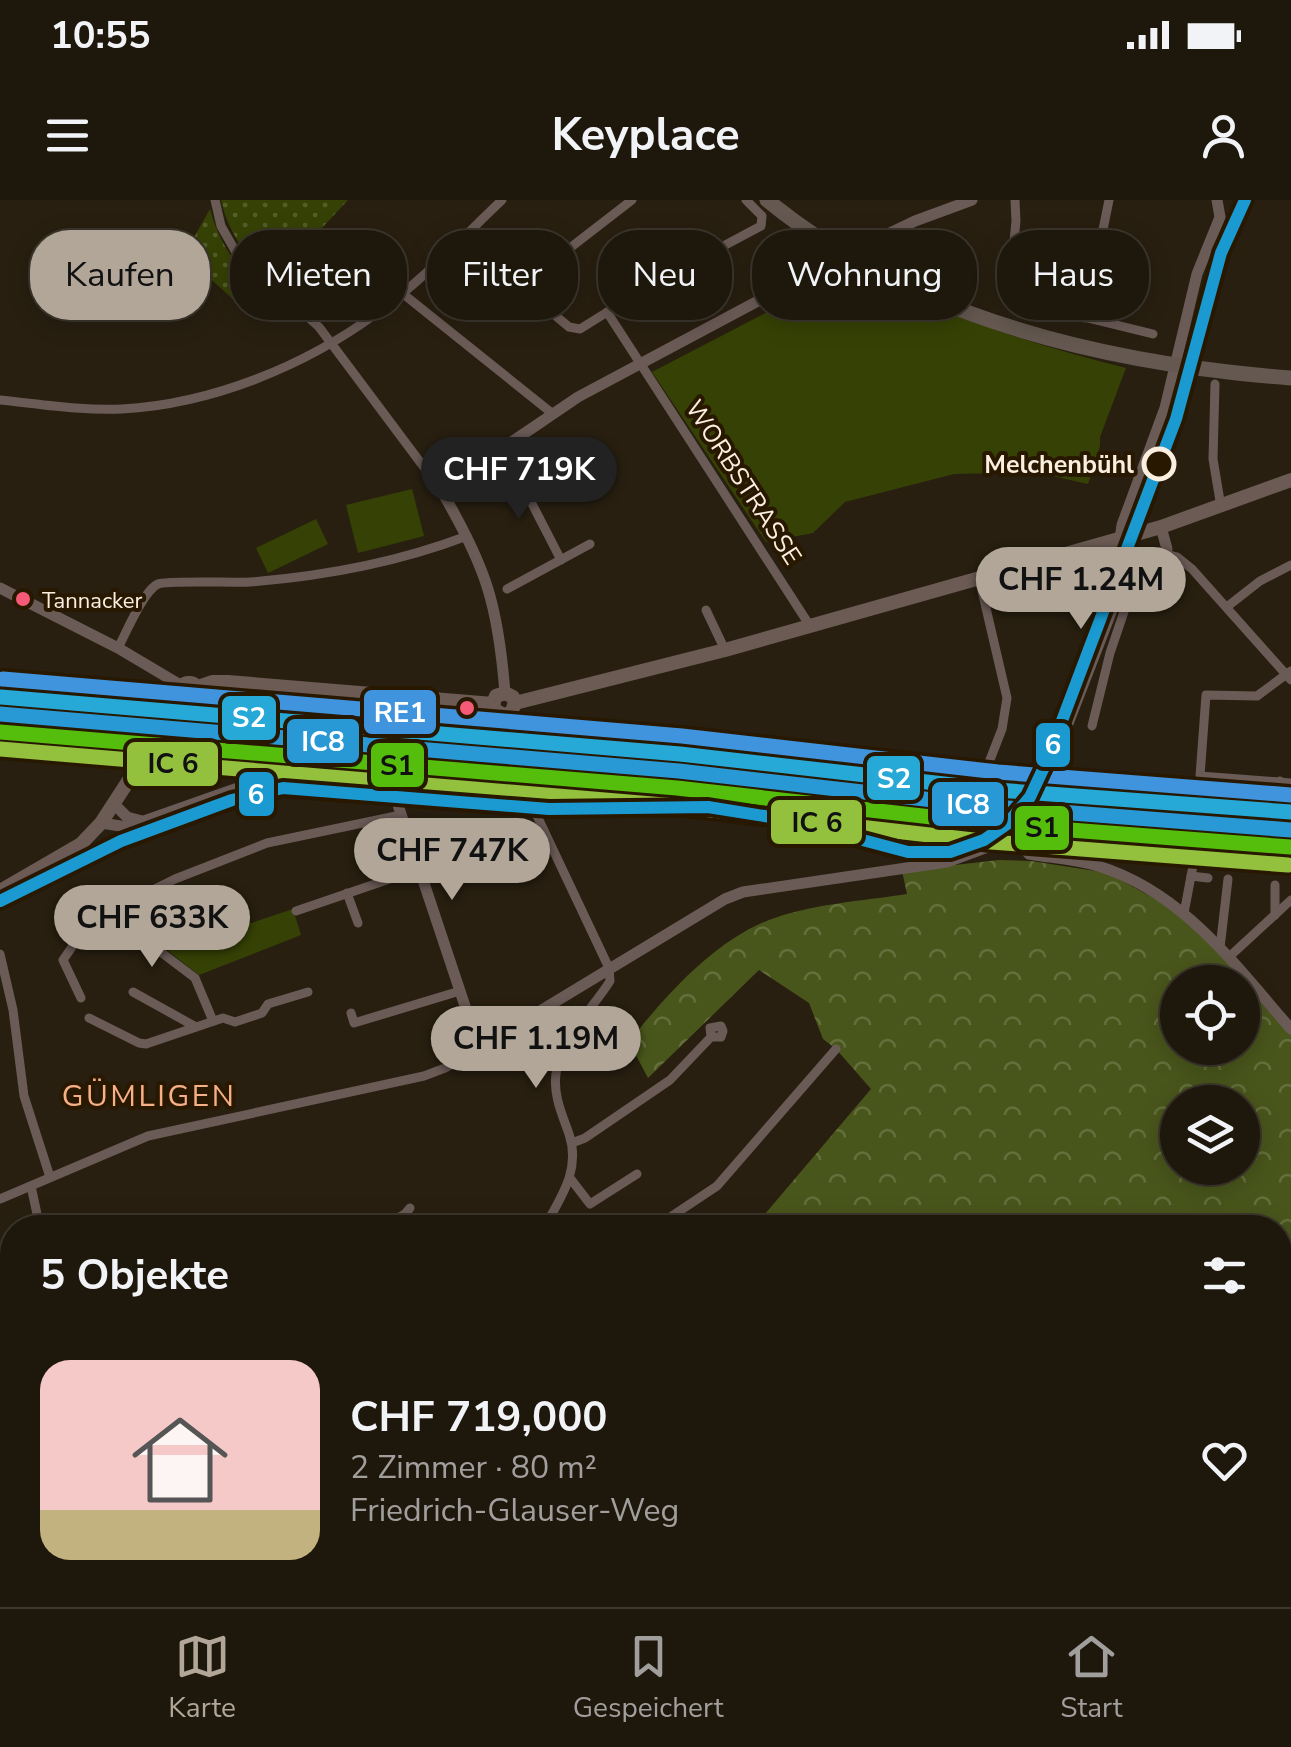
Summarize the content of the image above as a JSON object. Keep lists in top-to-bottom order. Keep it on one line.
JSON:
{"streets":{"street":["WORBSTRASSE"]},"districts":["GÜMLIGEN"],"places":["Melchenbühl","Tannacker"],"lines":["tram line 6","transit line RE1","transit line S2","transit line IC8","transit line S1"],"page":{"status":"10:55","header":"Keyplace","chip":["Kaufen","Mieten","Filter","Neu","Wohnung","Haus"],"price":["CHF 719K","CHF 1.24M","CHF 747K","CHF 633K","CHF 1.19M"],"heading":"5 Objekte","list":[{"name":"CHF 719,000","note":"2 Zimmer · 80 m² · Friedrich-Glauser-Weg"}],"tabs":["Karte","Gespeichert","Start"]}}
